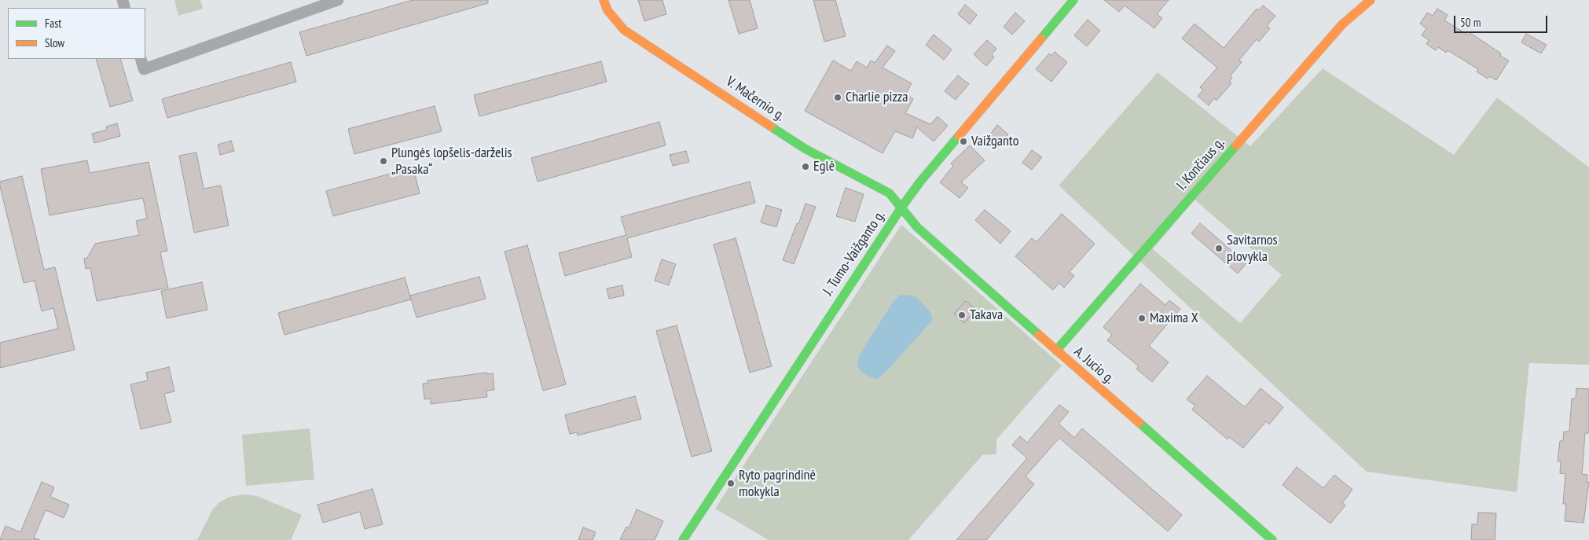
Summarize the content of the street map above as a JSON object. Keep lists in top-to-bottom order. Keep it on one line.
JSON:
{"streets":{"street":["V. Mačernio g.","I. Končiaus g.","J. Tumo-Vaižganto g.","A. Jucio g."]},"crossings":[["V. Mačernio g.","J. Tumo-Vaižganto g."],["V. Mačernio g.","A. Jucio g."],["I. Končiaus g.","A. Jucio g."],["J. Tumo-Vaižganto g.","A. Jucio g."]],"places":["Charlie pizza","Vaižganto","Plungės lopšelis-darželis „Pasaka“","Eglė","Savitarnos plovykla","Takava","Maxima X","Ryto pagrindinė mokykla"],"legend":["Fast","Slow"],"scale_bar":"50 m"}
